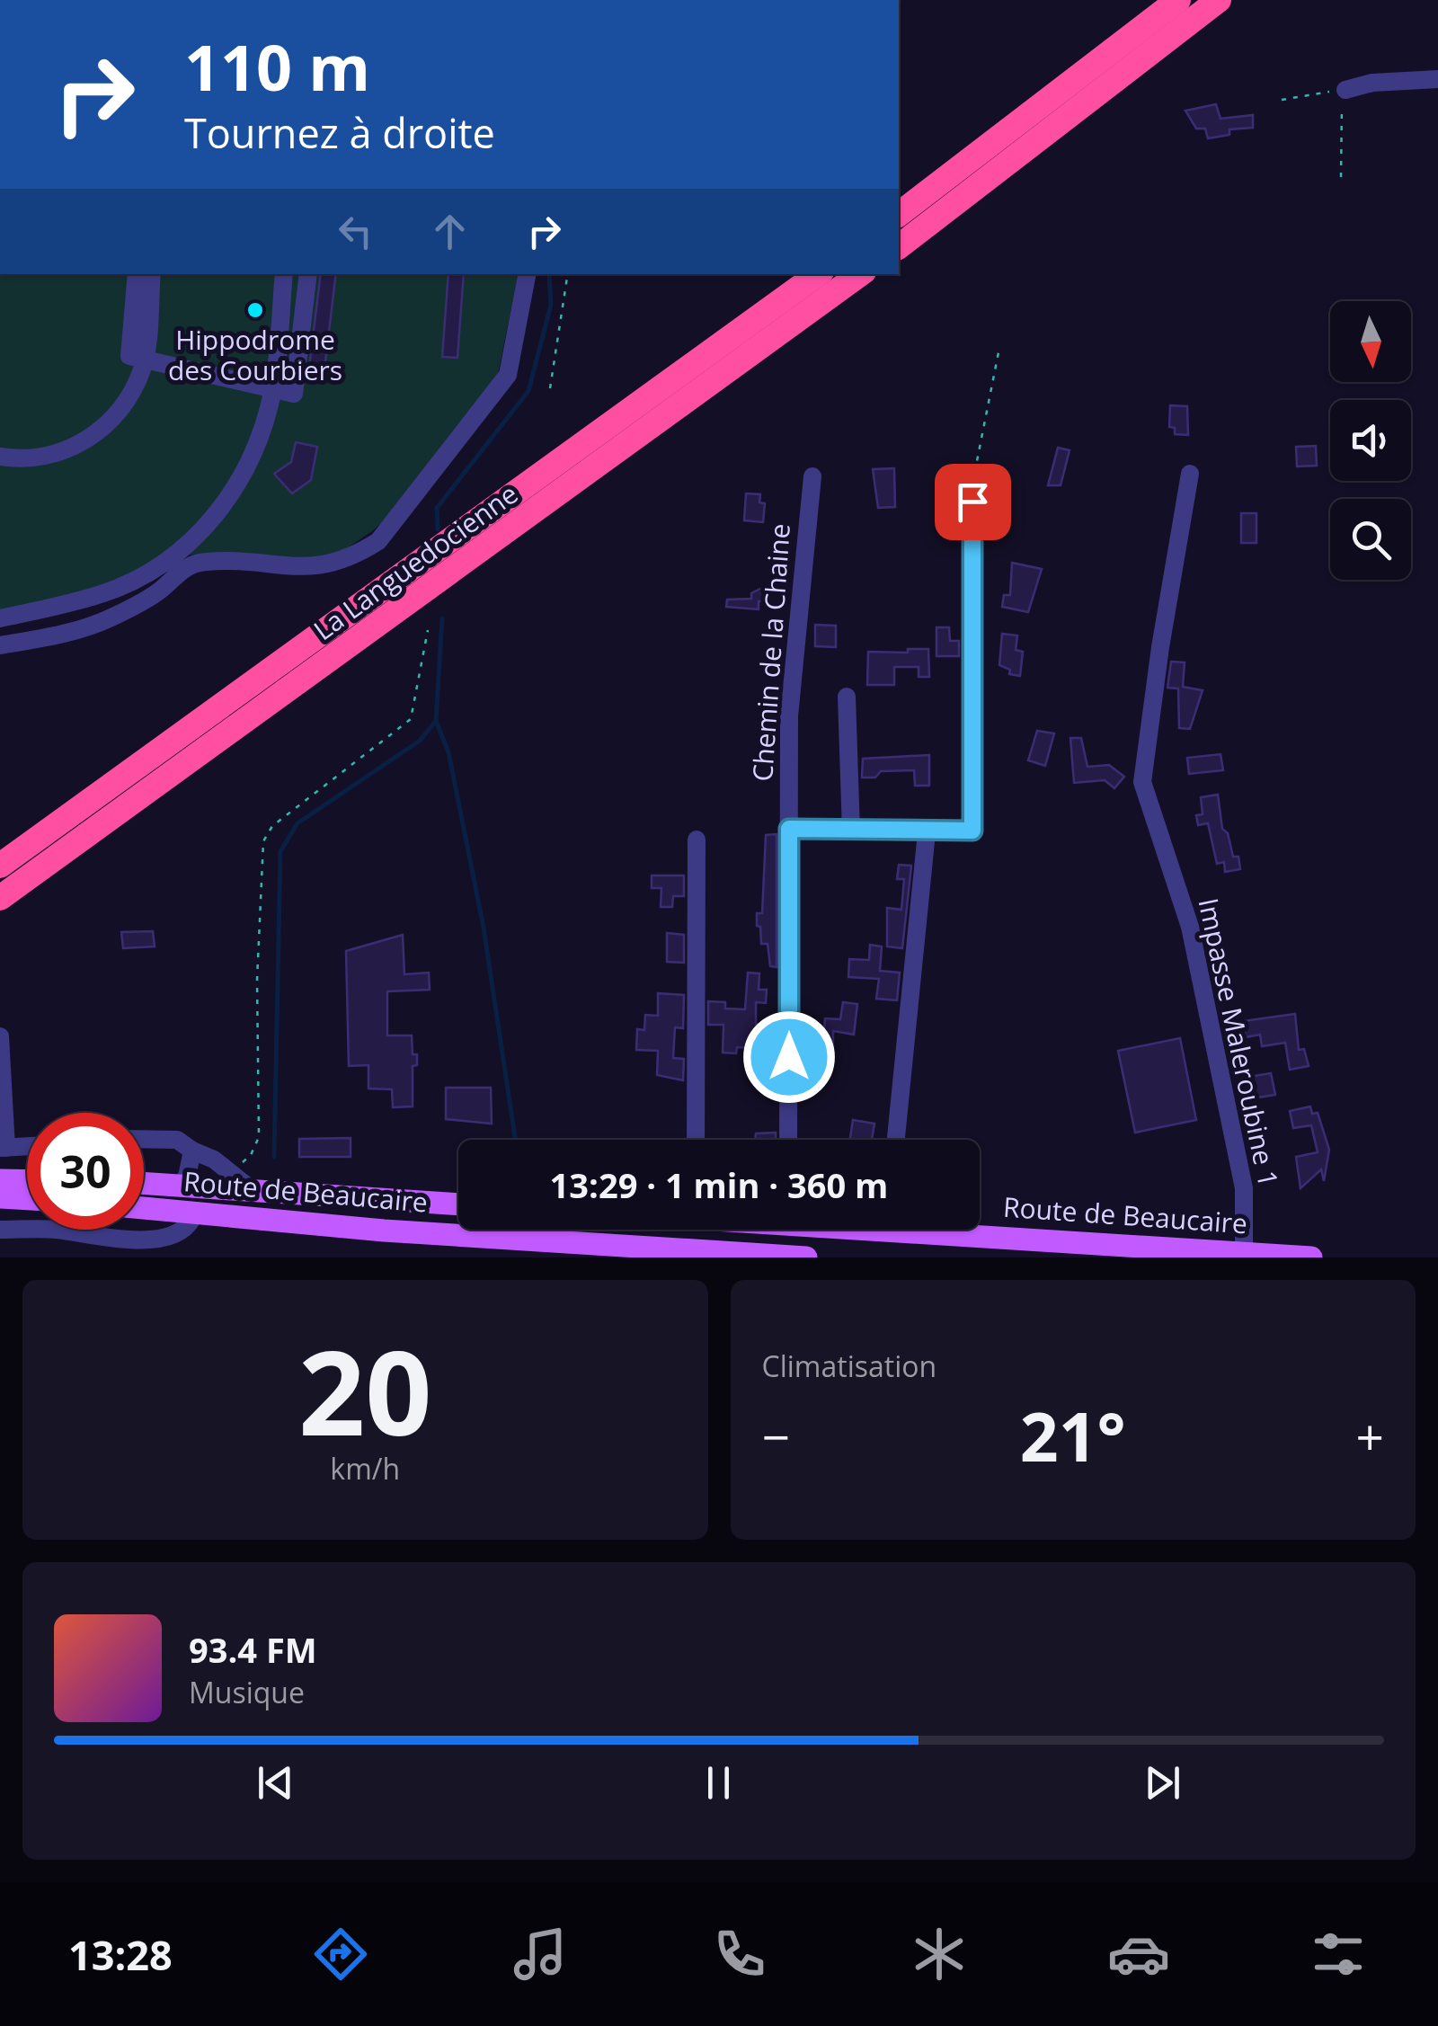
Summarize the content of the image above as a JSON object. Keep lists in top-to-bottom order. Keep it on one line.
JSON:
{"streets":{"highway":["La Languedocienne"],"main road":["Route de Beaucaire"],"street":["Chemin de la Chaine","Impasse Maleroubine 1"]},"crossings":[["Impasse Maleroubine 1","Route de Beaucaire"]],"places":["Hippodrome des Courbiers"],"north":"bottom","page":{"turn":["110 m","Tournez à droite"],"limit":"30","trip":"13:29 · 1 min · 360 m","tile":[["20","km/h"],"Climatisation"],"heat":["−","21°","+"],"song":["93.4 FM","Musique"],"tabs":"13:28"}}
